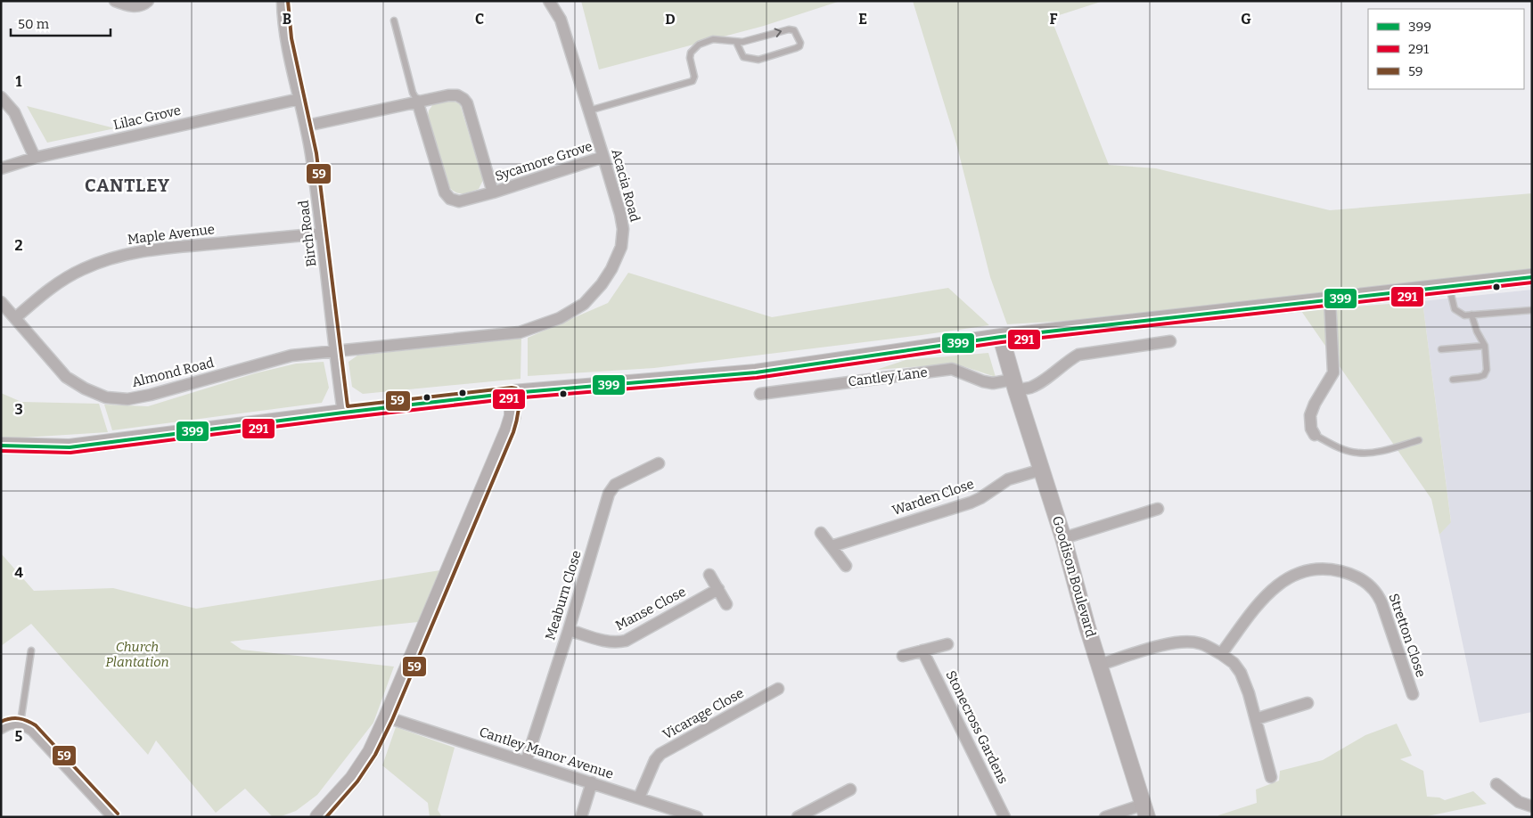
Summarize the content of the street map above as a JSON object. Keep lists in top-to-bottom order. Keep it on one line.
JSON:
{"streets":{"main road":["Cantley Lane","Goodison Boulevard"],"street":["Lilac Grove","Sycamore Grove","Acacia Road","Birch Road","Maple Avenue","Almond Road","Warden Close","Meaburn Close","Manse Close","Stretton Close","Vicarage Close","Stonecross Gardens","Cantley Manor Avenue"]},"crossings":[["Lilac Grove","Birch Road"],["Sycamore Grove","Acacia Road"],["Sycamore Grove","Birch Road"],["Acacia Road","Birch Road"],["Acacia Road","Almond Road"],["Birch Road","Maple Avenue"],["Birch Road","Almond Road"],["Birch Road","Cantley Lane"],["Maple Avenue","Almond Road"],["Cantley Lane","Goodison Boulevard"],["Warden Close","Goodison Boulevard"],["Meaburn Close","Manse Close"],["Meaburn Close","Cantley Manor Avenue"],["Vicarage Close","Cantley Manor Avenue"]],"districts":["CANTLEY"],"parks":["Church Plantation"],"lines":["transit line 59","transit line 399","transit line 291"],"legend":["399","291","59"],"scale_bar":"50 m","grid":{"columns":["B","C","D","E","F","G"],"rows":["1","2","3","4","5"]}}
